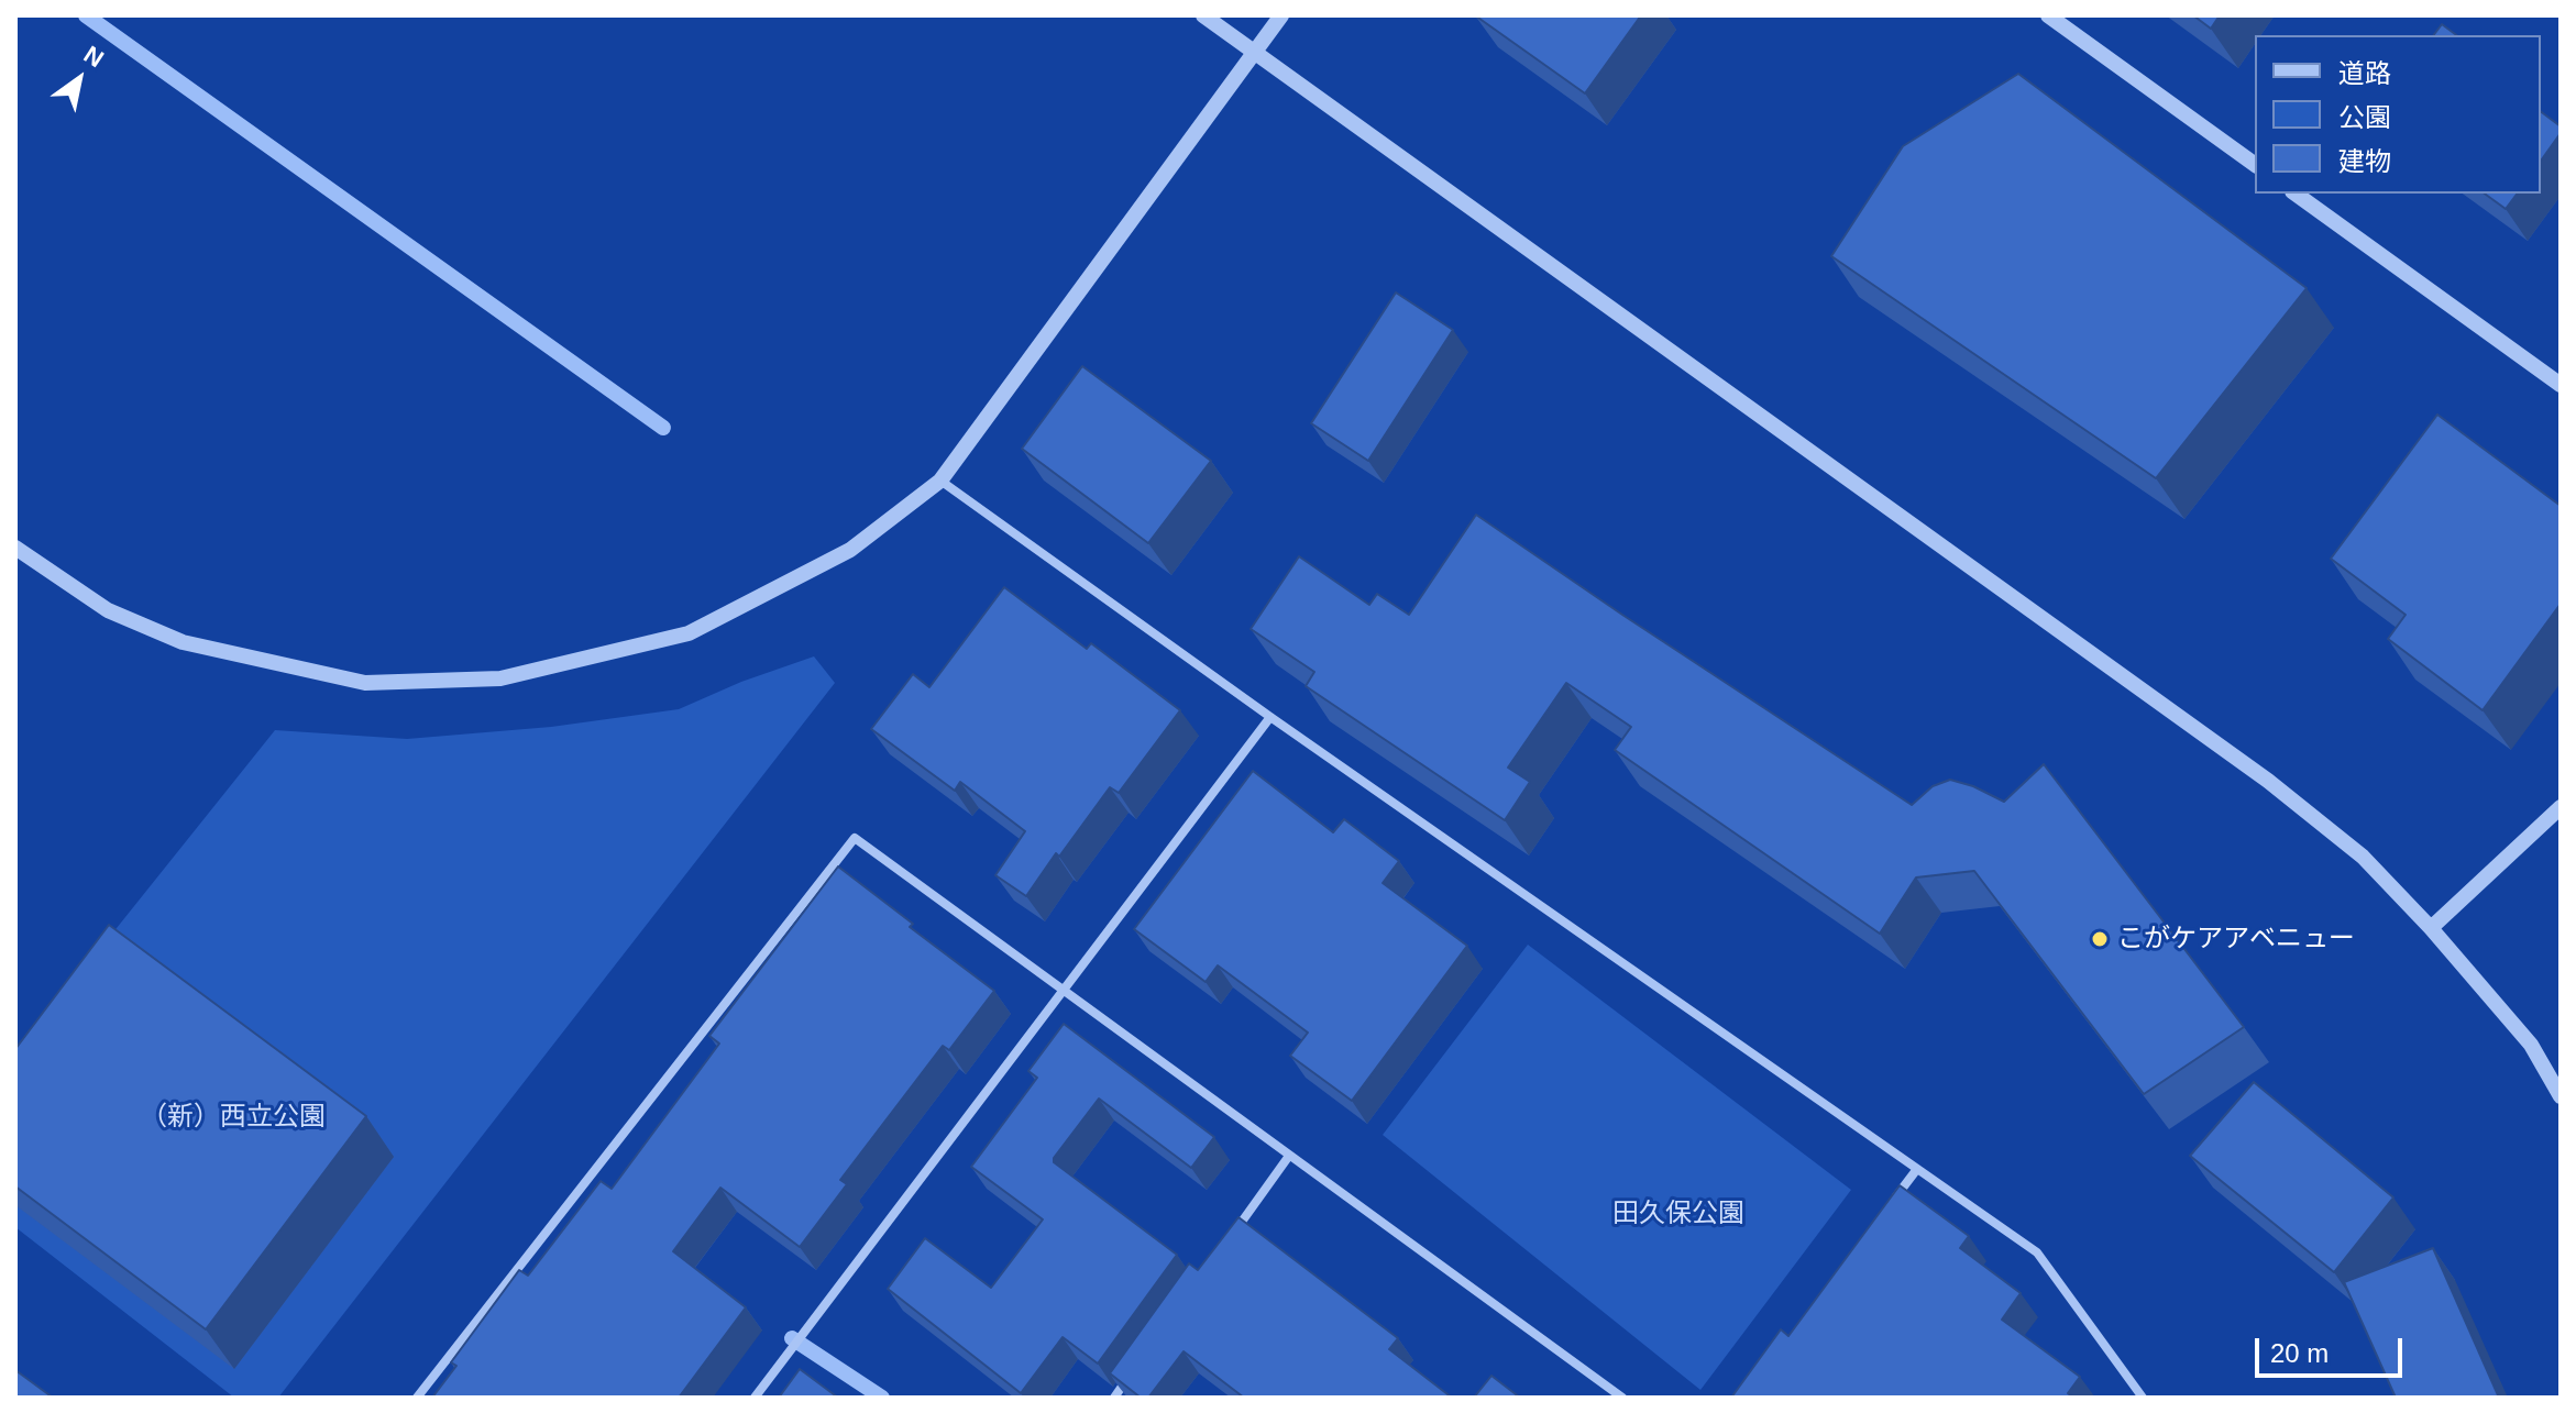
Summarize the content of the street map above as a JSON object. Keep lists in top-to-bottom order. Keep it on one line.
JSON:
{"parks":["（新）西立公園","田久保公園"],"places":["こがケアアベニュー"],"legend":["道路","公園","建物"],"scale_bar":"20 m","north":"top right"}
